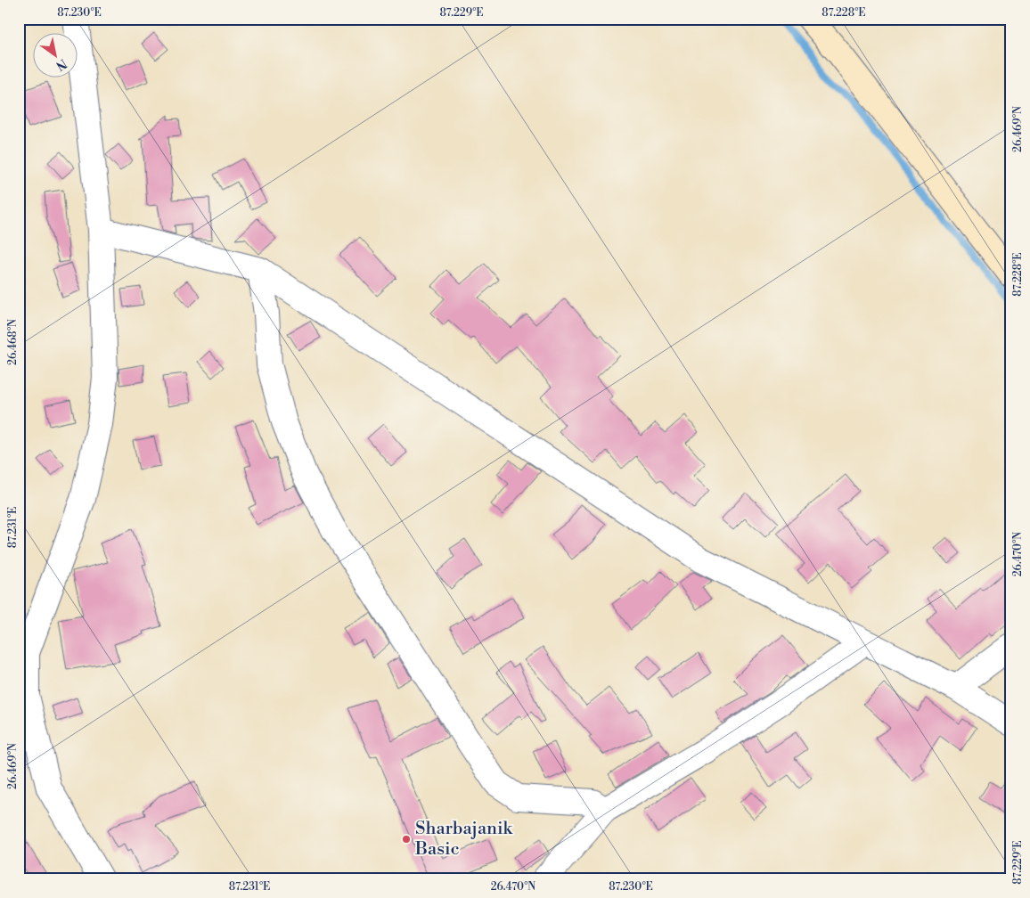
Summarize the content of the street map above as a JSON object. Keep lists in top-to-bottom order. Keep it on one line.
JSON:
{"places":["Sharbajanik Basic"],"north":"bottom right","coordinates":["87.230°E","87.229°E","87.228°E","26.469°N","26.468°N","87.231°E","26.470°N"]}
